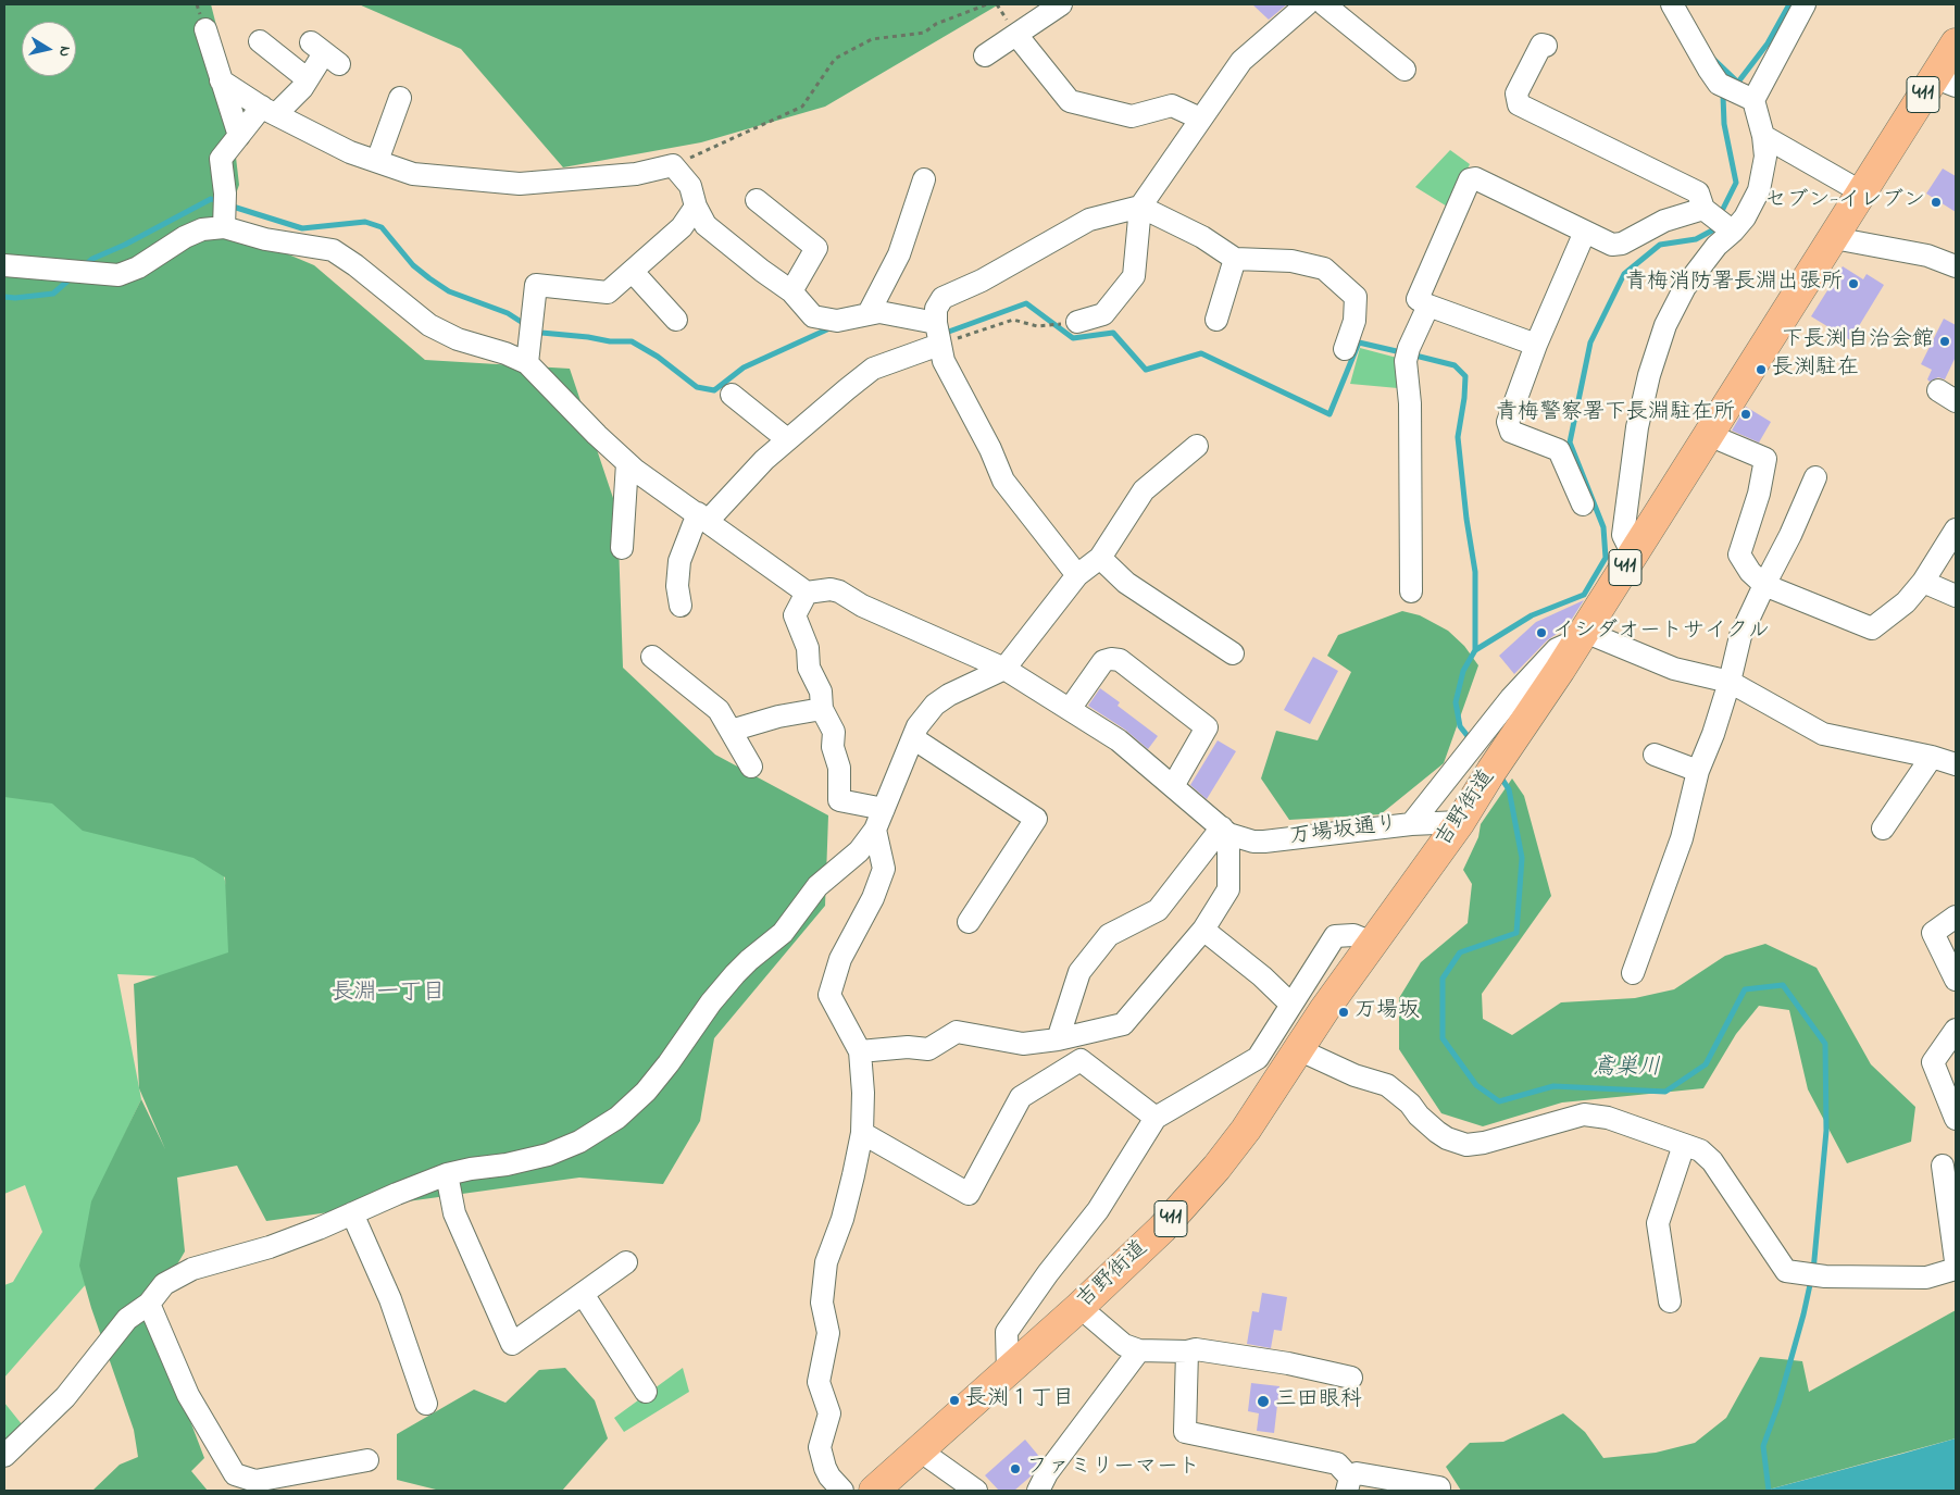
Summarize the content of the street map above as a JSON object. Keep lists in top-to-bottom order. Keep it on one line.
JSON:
{"streets":{"highway":["411","吉野街道"],"street":["万場坂通り"]},"crossings":[["吉野街道","万場坂通り"]],"districts":["長淵一丁目"],"water":["鳶巣川"],"places":["セブン-イレブン","青梅消防署長淵出張所","下長渕自治会館","長渕駐在","青梅警察署下長淵駐在所","イシダオートサイクル","万場坂","長渕１丁目","三田眼科","ファミリーマート"],"north":"right"}
